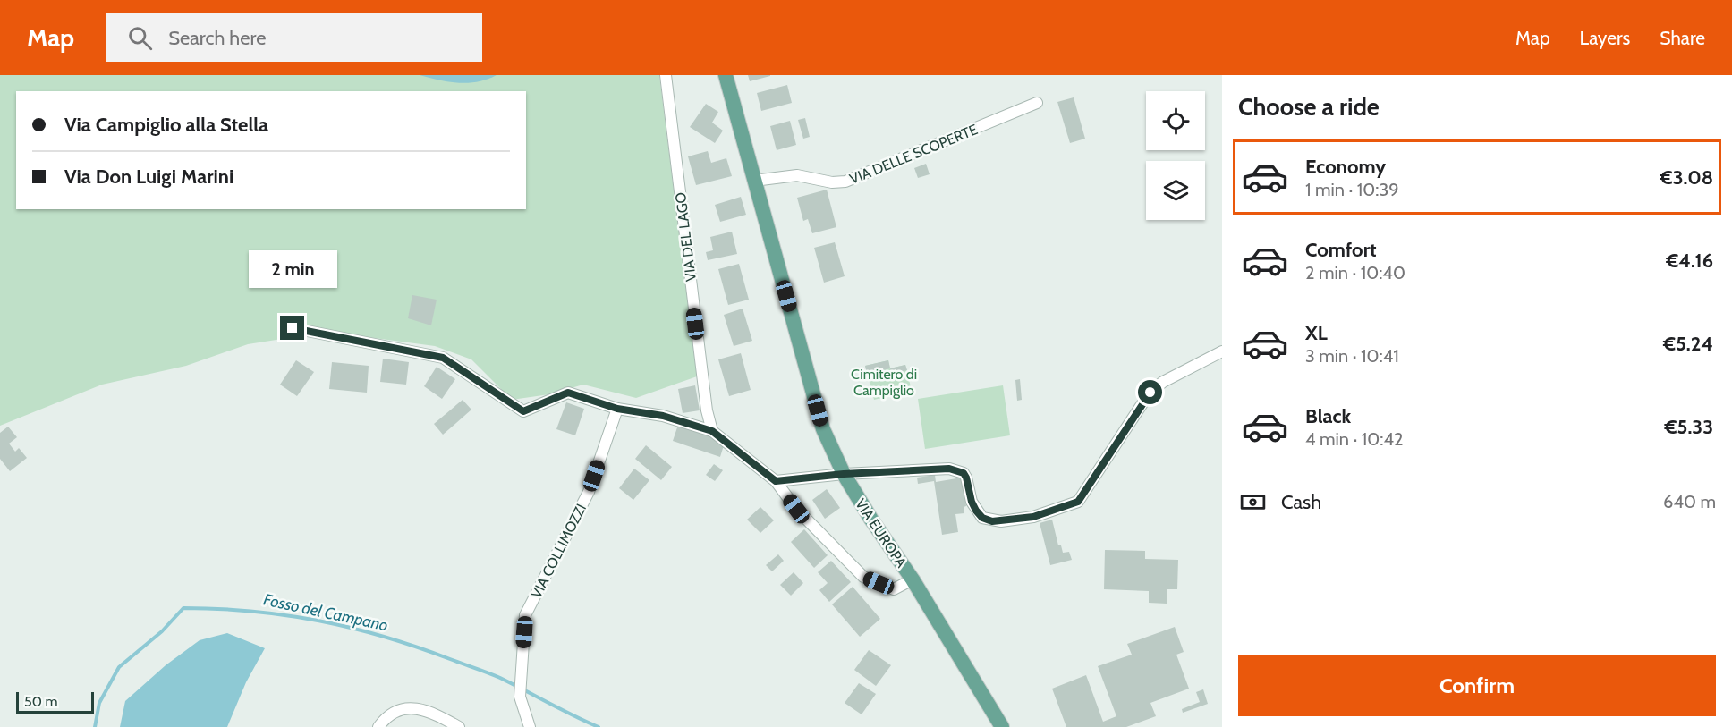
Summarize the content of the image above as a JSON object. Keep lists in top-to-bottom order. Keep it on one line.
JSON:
{"streets":{"main road":["VIA EUROPA"],"street":["VIA DELLE SCOPERTE","VIA DEL LAGO","VIA COLLIMOZZI"]},"crossings":[["VIA DELLE SCOPERTE","VIA EUROPA"]],"water":["Fosso del Campano"],"parks":["Cimitero di Campiglio"],"scale_bar":"50 m","page":{"header":"Map","search":"Search here","nav":["Map","Layers","Share"],"heading":"Choose a ride","banner":["Via Campiglio alla Stella","Via Don Luigi Marini"],"list":[{"name":"Economy","note":"1 min · 10:39","value":"€3.08"},{"name":"Comfort","note":"2 min · 10:40","value":"€4.16"},{"name":"XL","note":"3 min · 10:41","value":"€5.24"},{"name":"Black","note":"4 min · 10:42","value":"€5.33"}],"bubble":"2 min","pay":["Cash","640 m"],"buttons":"Confirm","scale":"50 m"}}
